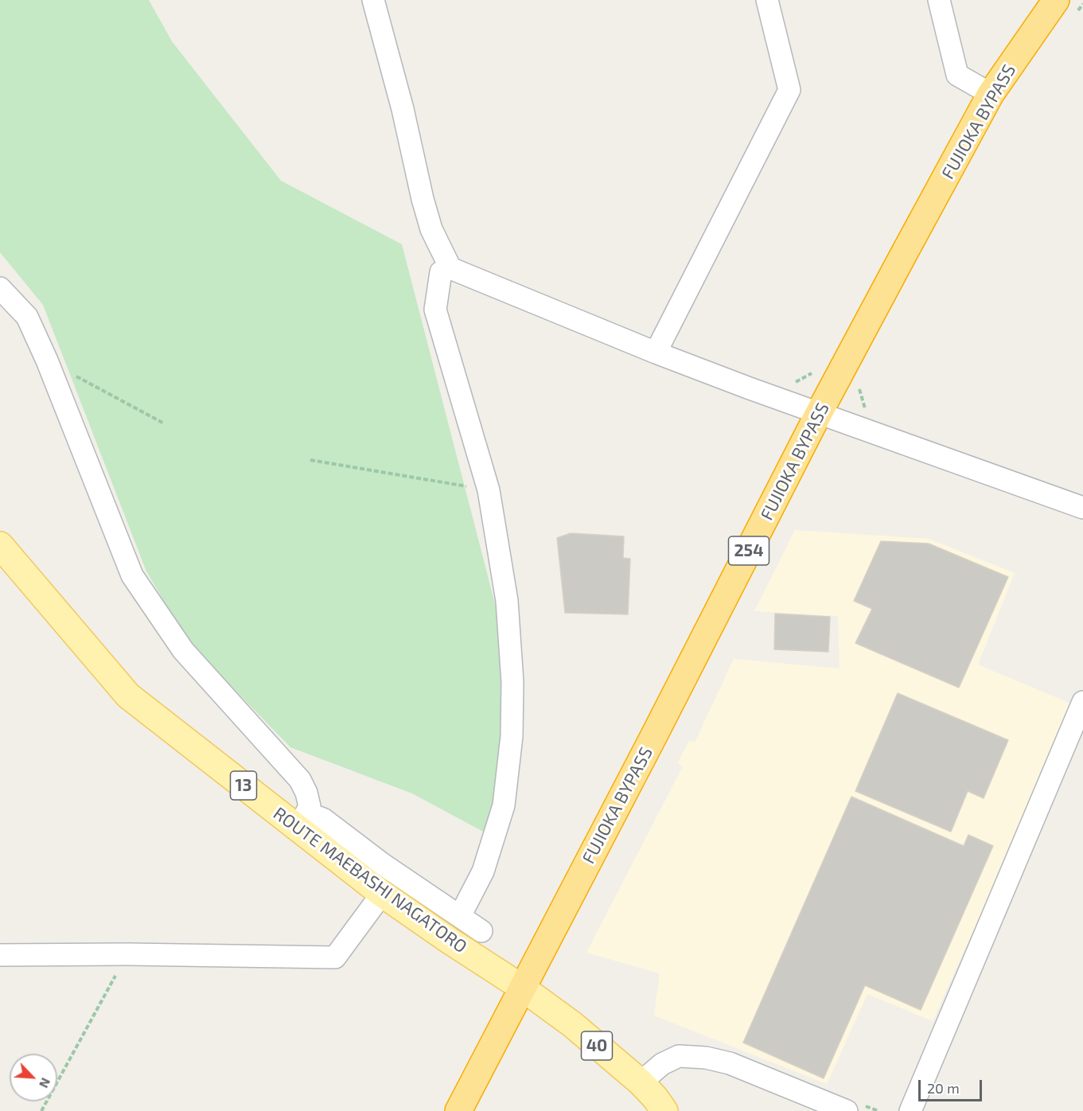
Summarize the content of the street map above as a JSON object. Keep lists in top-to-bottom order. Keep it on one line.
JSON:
{"streets":{"highway":["FUJIOKA BYPASS","254"],"main road":["13","ROUTE MAEBASHI NAGATORO","40"]},"crossings":[["FUJIOKA BYPASS","ROUTE MAEBASHI NAGATORO"],["FUJIOKA BYPASS","40"],["ROUTE MAEBASHI NAGATORO","40"]],"scale_bar":"20 m","north":"bottom right"}
